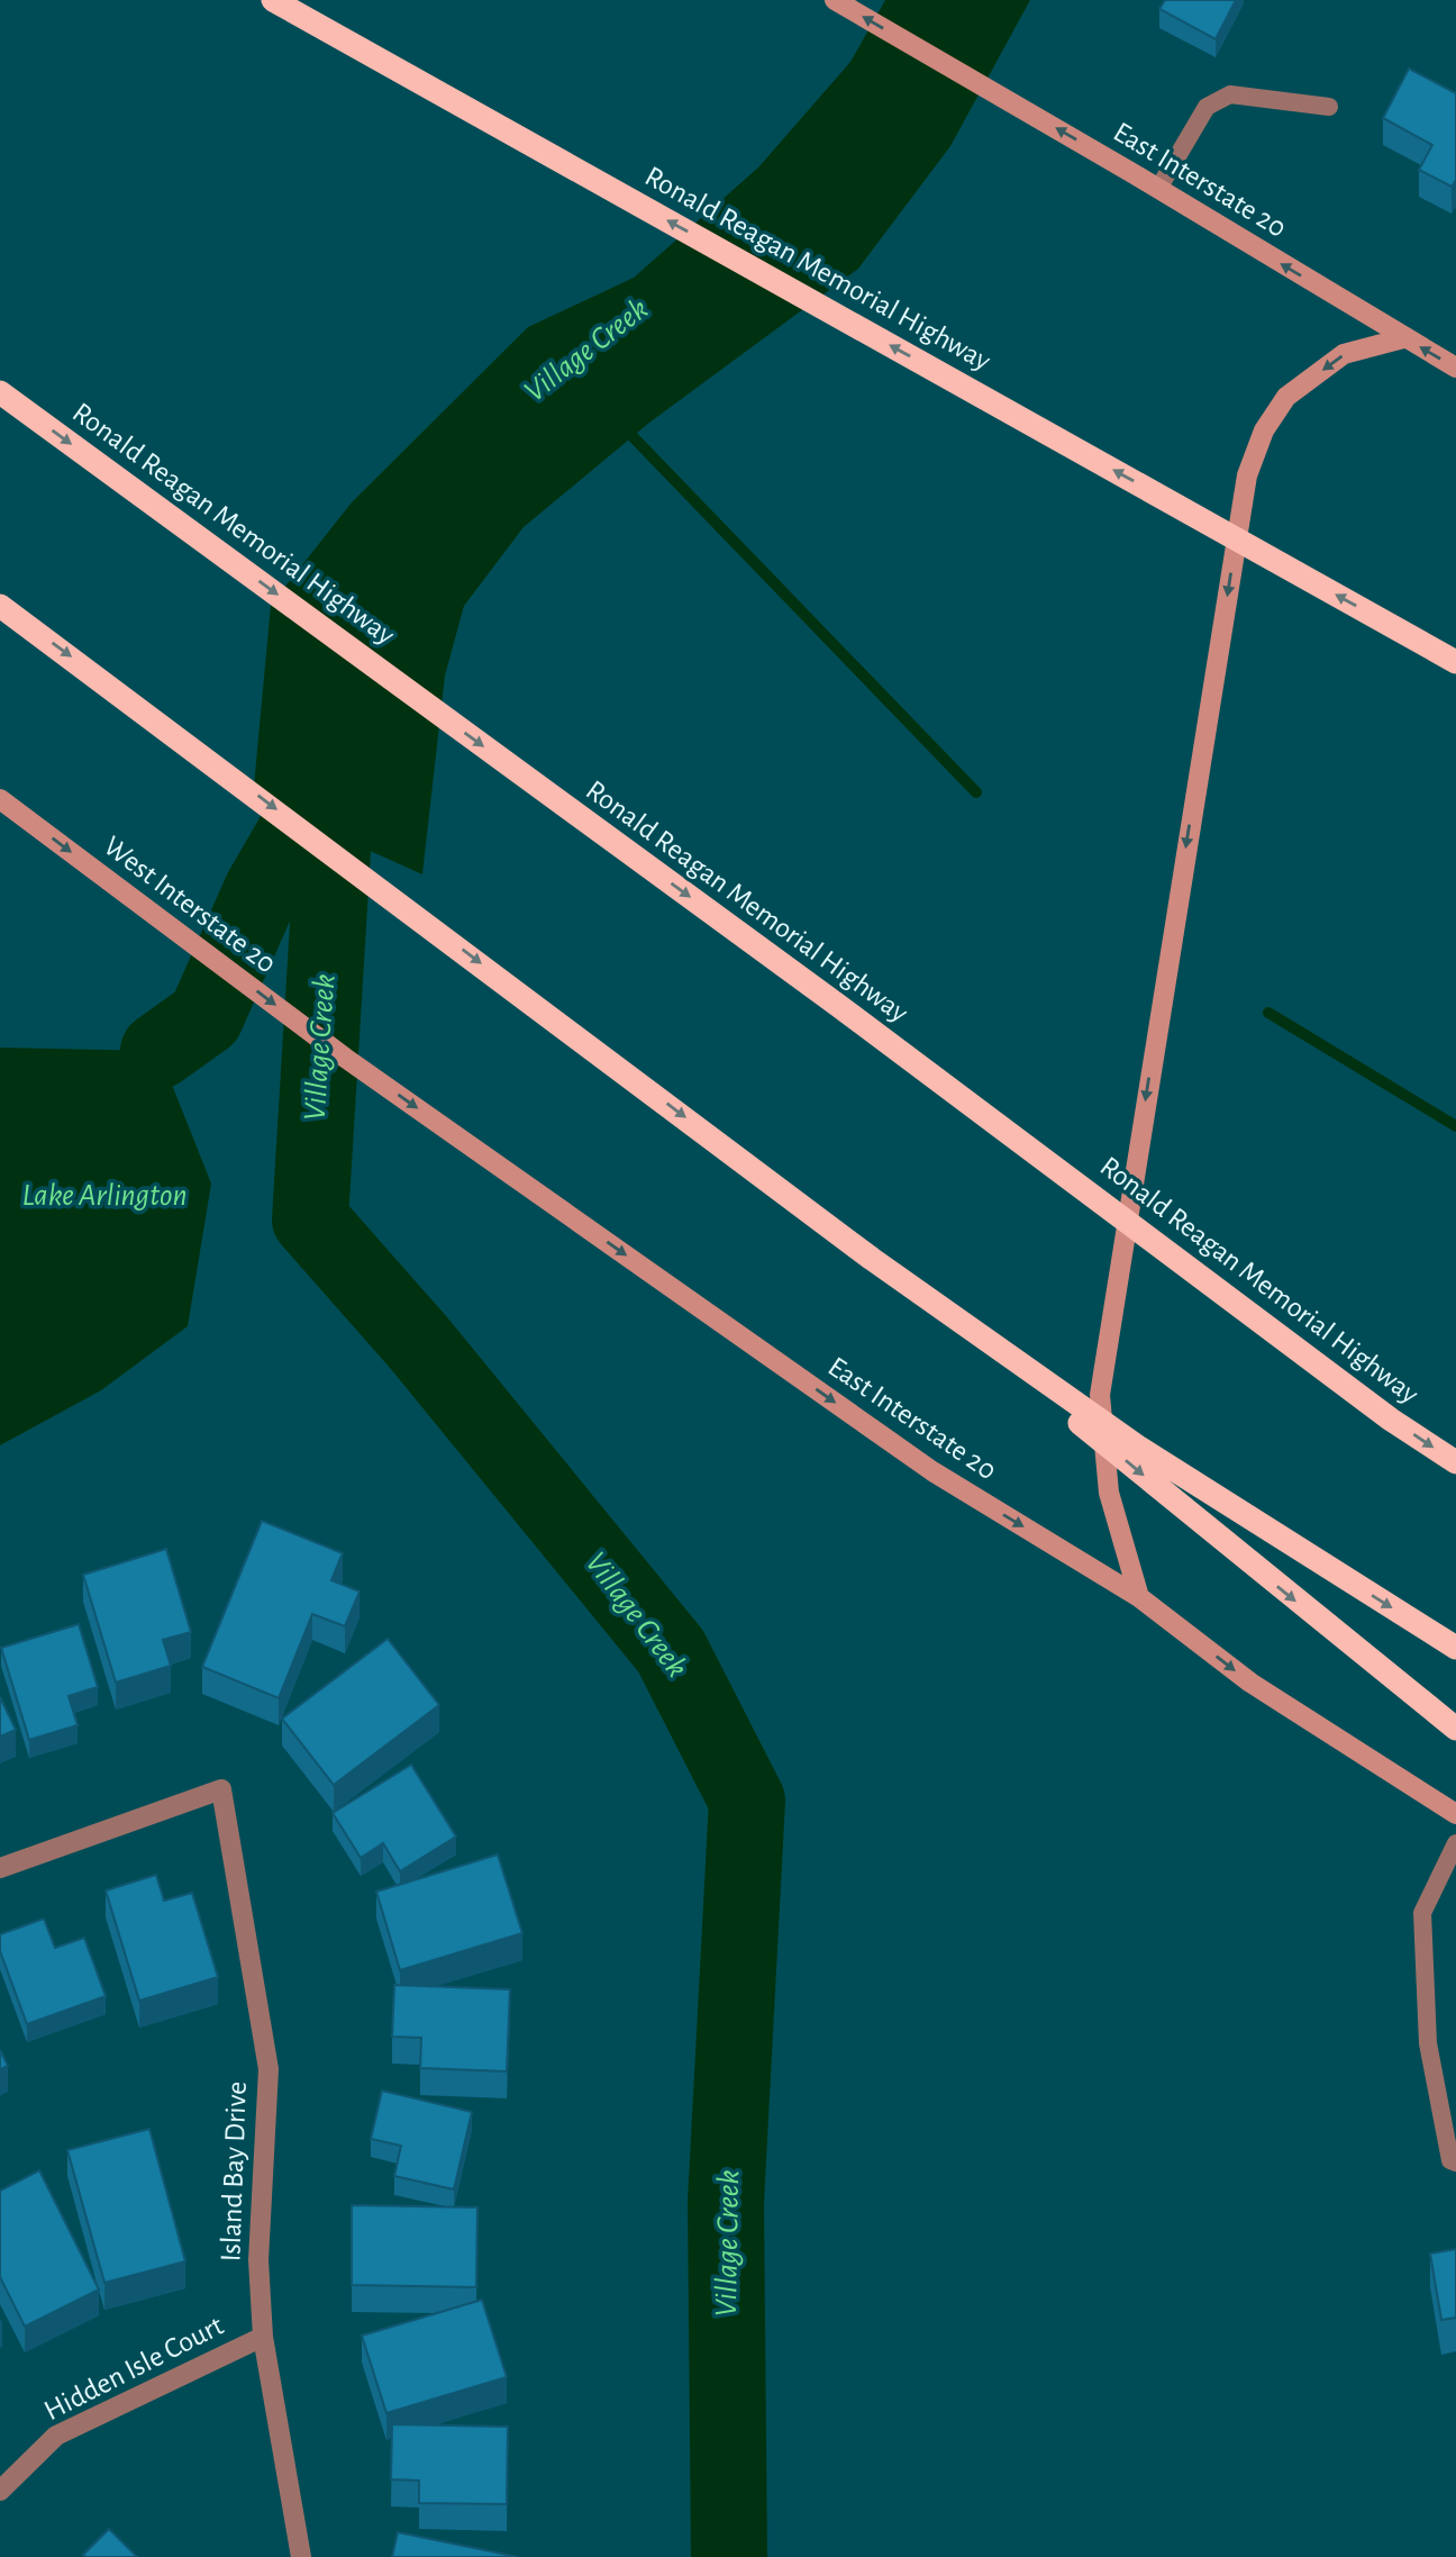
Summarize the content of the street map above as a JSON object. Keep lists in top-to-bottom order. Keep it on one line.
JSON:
{"streets":{"highway":["Ronald Reagan Memorial Highway"],"main road":["East Interstate 20","West Interstate 20"],"street":["Island Bay Drive","Hidden Isle Court"]},"crossings":[["East Interstate 20","West Interstate 20"],["Island Bay Drive","Hidden Isle Court"]],"one_way":["West Interstate 20"],"water":["Village Creek","Lake Arlington"]}
